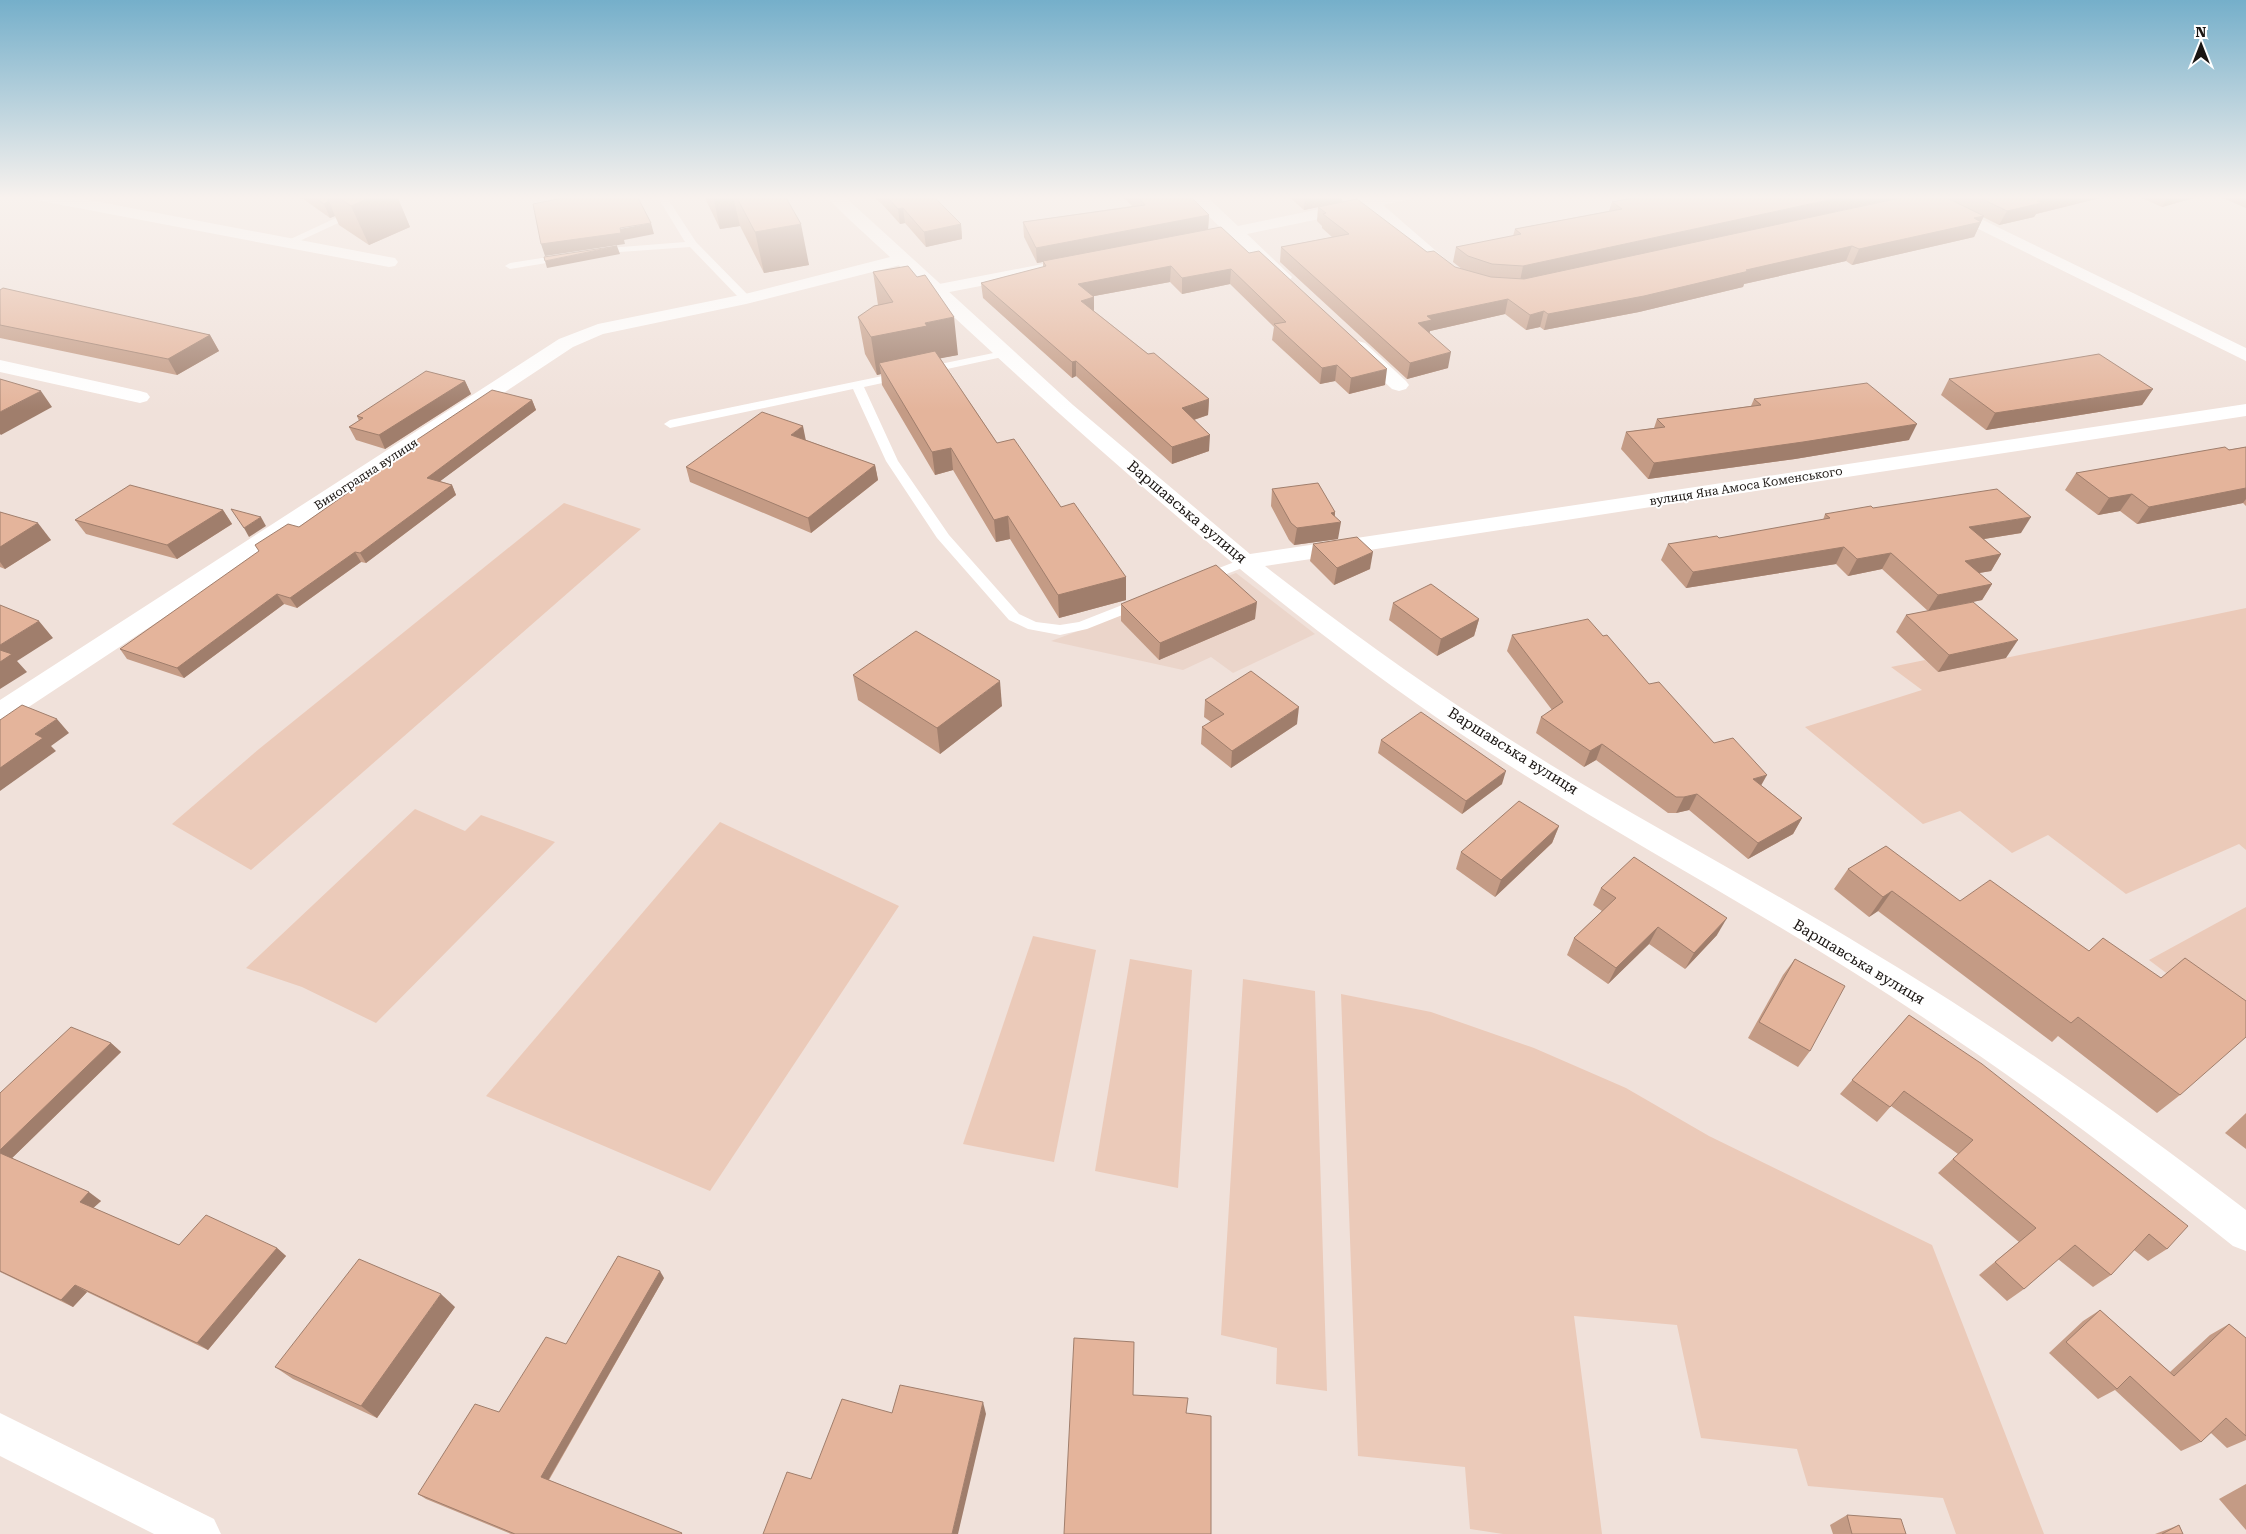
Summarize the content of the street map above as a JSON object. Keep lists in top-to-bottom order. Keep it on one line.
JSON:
{"streets":{"street":["Виноградна вулиця","вулиця Яна Амоса Коменського","Варшавська вулиця"]},"crossings":[["вулиця Яна Амоса Коменського","Варшавська вулиця"]],"north":"top"}
